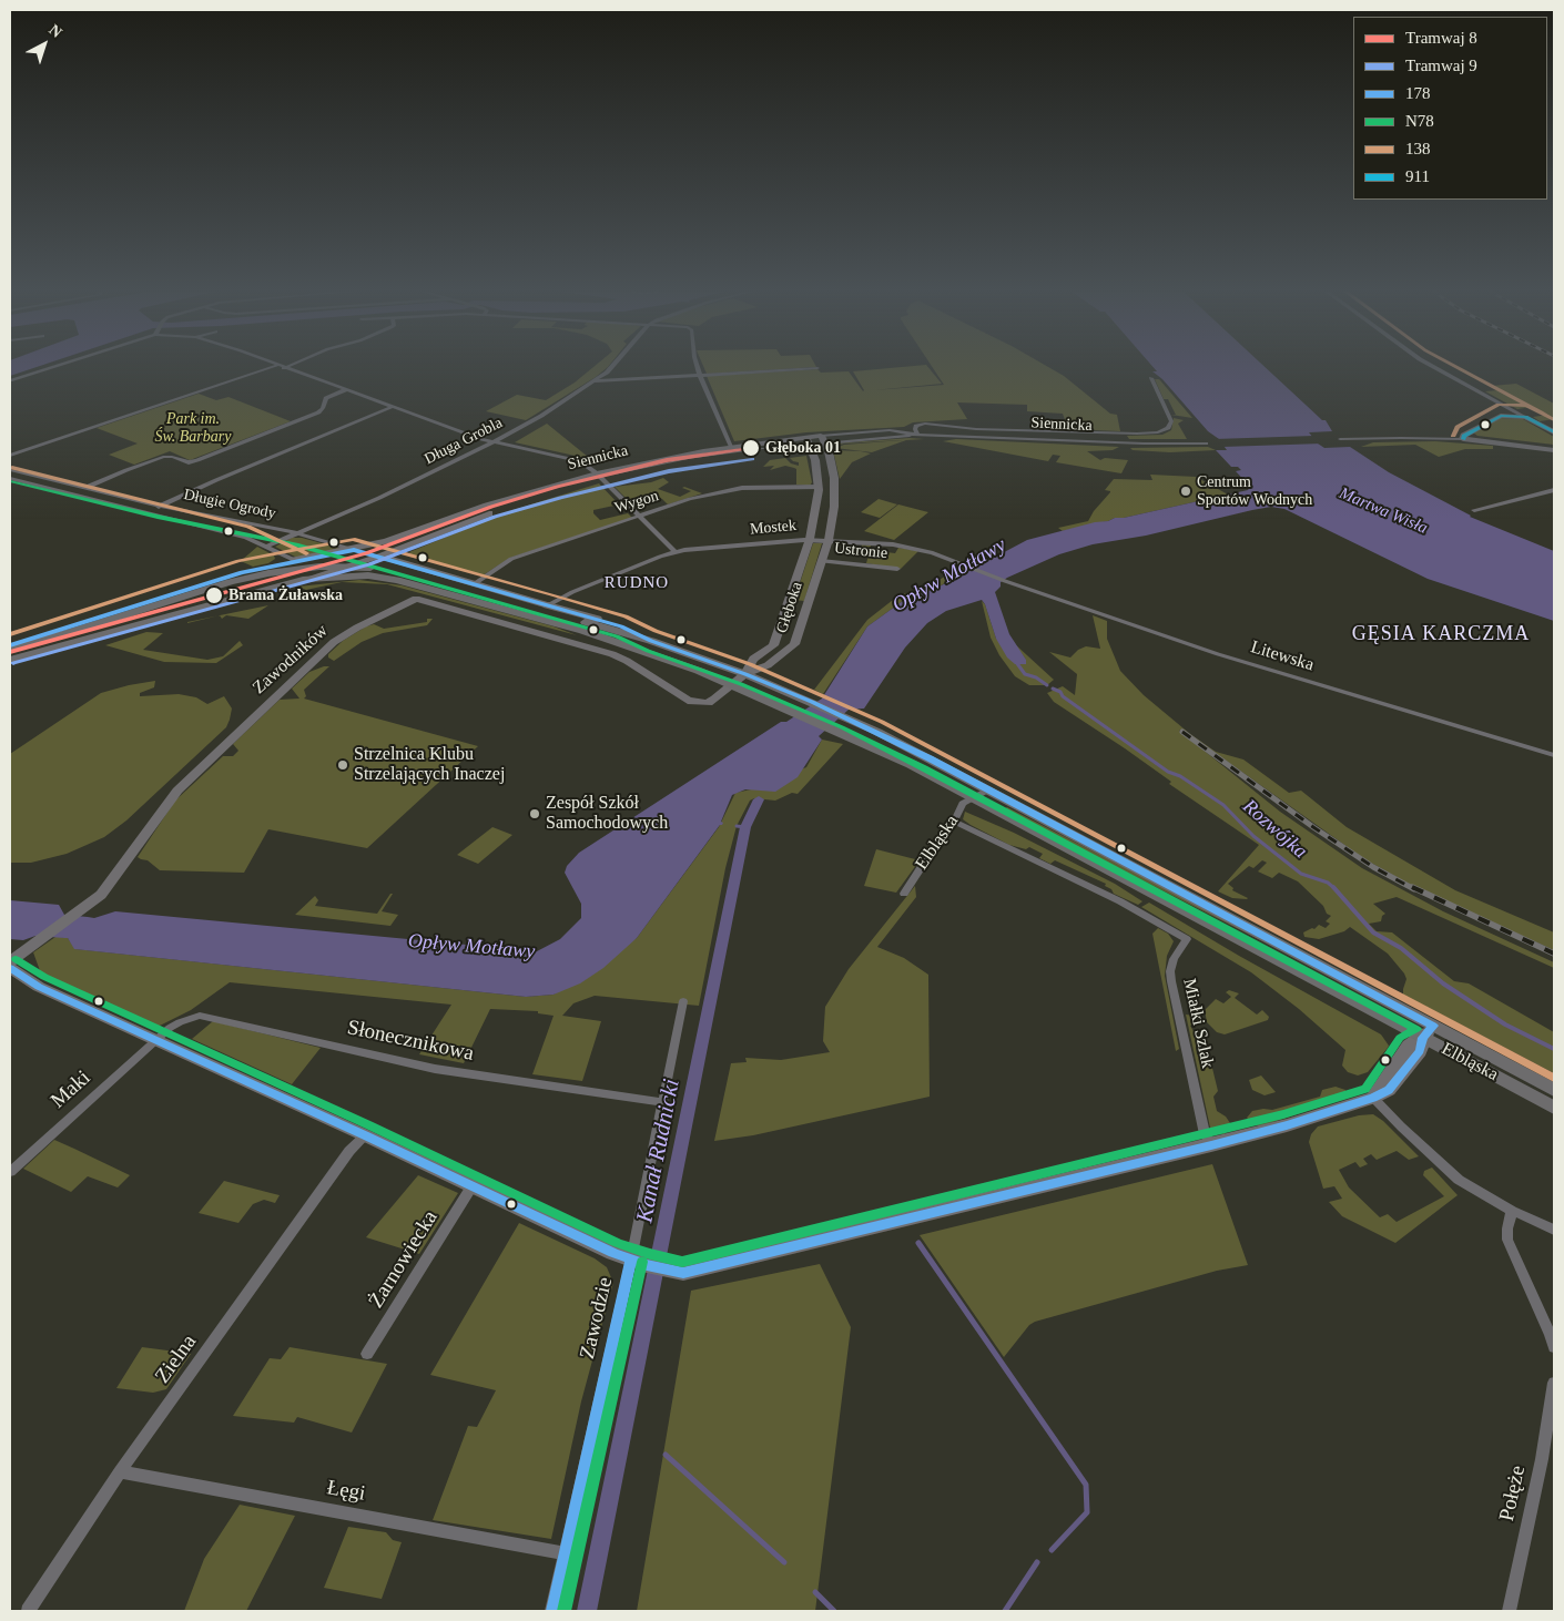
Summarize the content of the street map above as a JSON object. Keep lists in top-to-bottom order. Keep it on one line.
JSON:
{"streets":{"main road":["Elbląska"],"street":["Siennicka","Długa Grobla","Wygon","Długie Ogrody","Mostek","Ustronie","Głęboka","Litewska","Zawodników","Miałki Szlak","Słonecznikowa","Maki","Żarnowiecka","Zawodzie","Zielna","Łęgi","Połęże"]},"crossings":[["Siennicka","Długie Ogrody"],["Siennicka","Głęboka"],["Siennicka","Elbląska"],["Długa Grobla","Długie Ogrody"],["Wygon","Głęboka"],["Mostek","Głęboka"],["Mostek","Litewska"],["Ustronie","Głęboka"],["Głęboka","Zawodników"],["Głęboka","Elbląska"],["Zawodników","Elbląska"],["Elbląska","Miałki Szlak"],["Słonecznikowa","Maki"],["Słonecznikowa","Zawodzie"],["Zawodzie","Łęgi"],["Zielna","Łęgi"]],"districts":["RUDNO","GĘSIA KARCZMA"],"water":["Martwa Wisła","Opływ Motławy","Rozwójka","Kanał Rudnicki"],"parks":["Park im. Św. Barbary"],"places":["Głęboka 01","Centrum Sportów Wodnych","Brama Żuławska","Strzelnica Klubu Strzelających Inaczej","Zespół Szkół Samochodowych"],"lines":["transit line 138","transit line 911","tram line 8","tram line 9","transit line N78","transit line 178"],"legend":["Tramwaj 8","Tramwaj 9","178","N78","138","911"],"north":"top right"}
